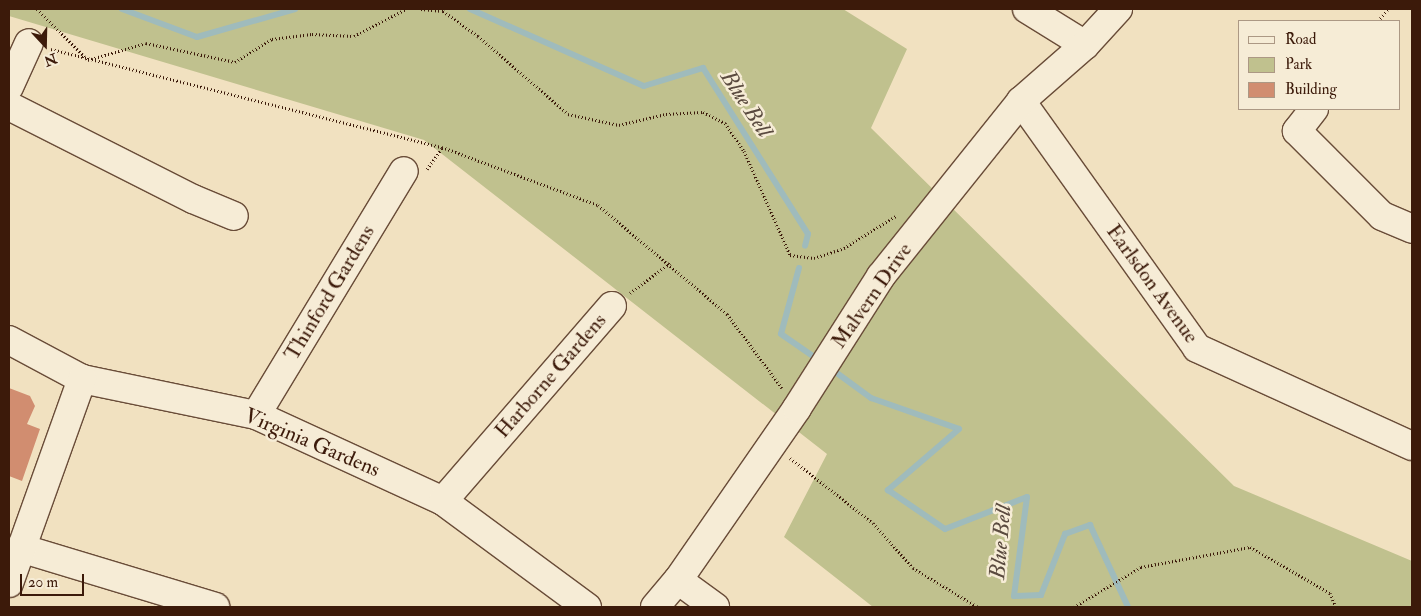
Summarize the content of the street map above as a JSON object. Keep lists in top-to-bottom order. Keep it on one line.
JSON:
{"streets":{"street":["Earlsdon Avenue","Thinford Gardens","Malvern Drive","Harborne Gardens","Virginia Gardens"]},"crossings":[["Earlsdon Avenue","Malvern Drive"],["Thinford Gardens","Virginia Gardens"],["Harborne Gardens","Virginia Gardens"]],"water":["Blue Bell"],"legend":["Road","Park","Building"],"scale_bar":"20 m","north":"bottom"}
